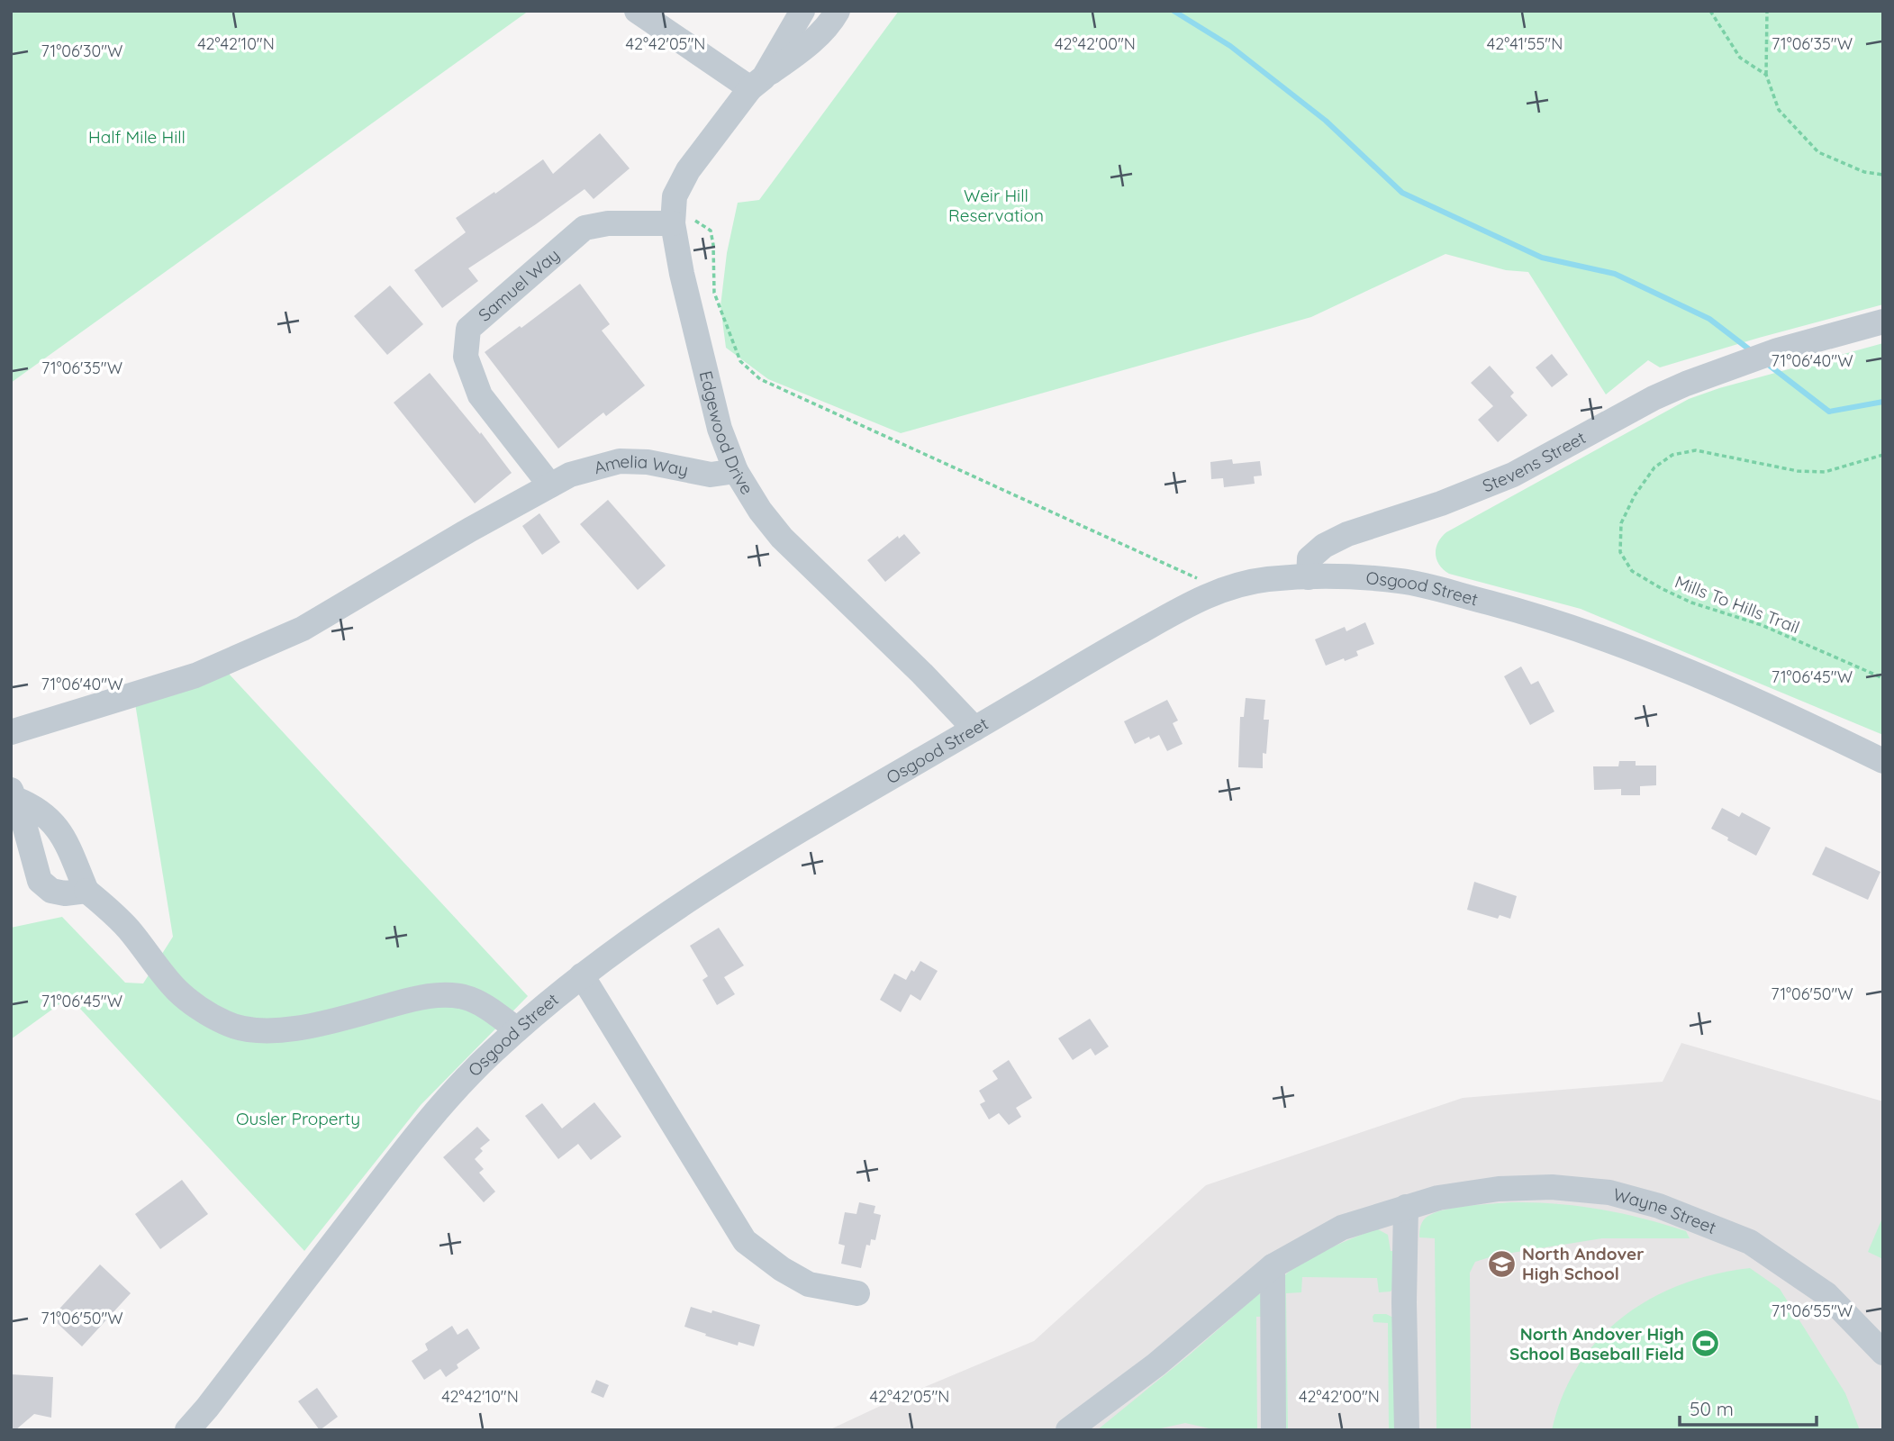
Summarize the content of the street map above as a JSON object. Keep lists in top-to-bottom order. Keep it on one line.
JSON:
{"streets":{"street":["Samuel Way","Edgewood Drive","Stevens Street","Amelia Way","Osgood Street","Wayne Street"],"path":["Mills To Hills Trail"]},"crossings":[["Samuel Way","Edgewood Drive"],["Samuel Way","Amelia Way"],["Edgewood Drive","Amelia Way"],["Edgewood Drive","Osgood Street"],["Stevens Street","Osgood Street"]],"parks":["Half Mile Hill","Weir Hill Reservation","Ousler Property"],"places":{"school or university":["North Andover High School"],"sports":["North Andover High School Baseball Field"]},"scale_bar":"50 m","coordinates":["42°42'10\"N","42°42'05\"N","42°42'00\"N","42°41'55\"N","71°06'35\"W","71°06'30\"W","71°06'40\"W","71°06'45\"W","71°06'50\"W","71°06'55\"W"]}
